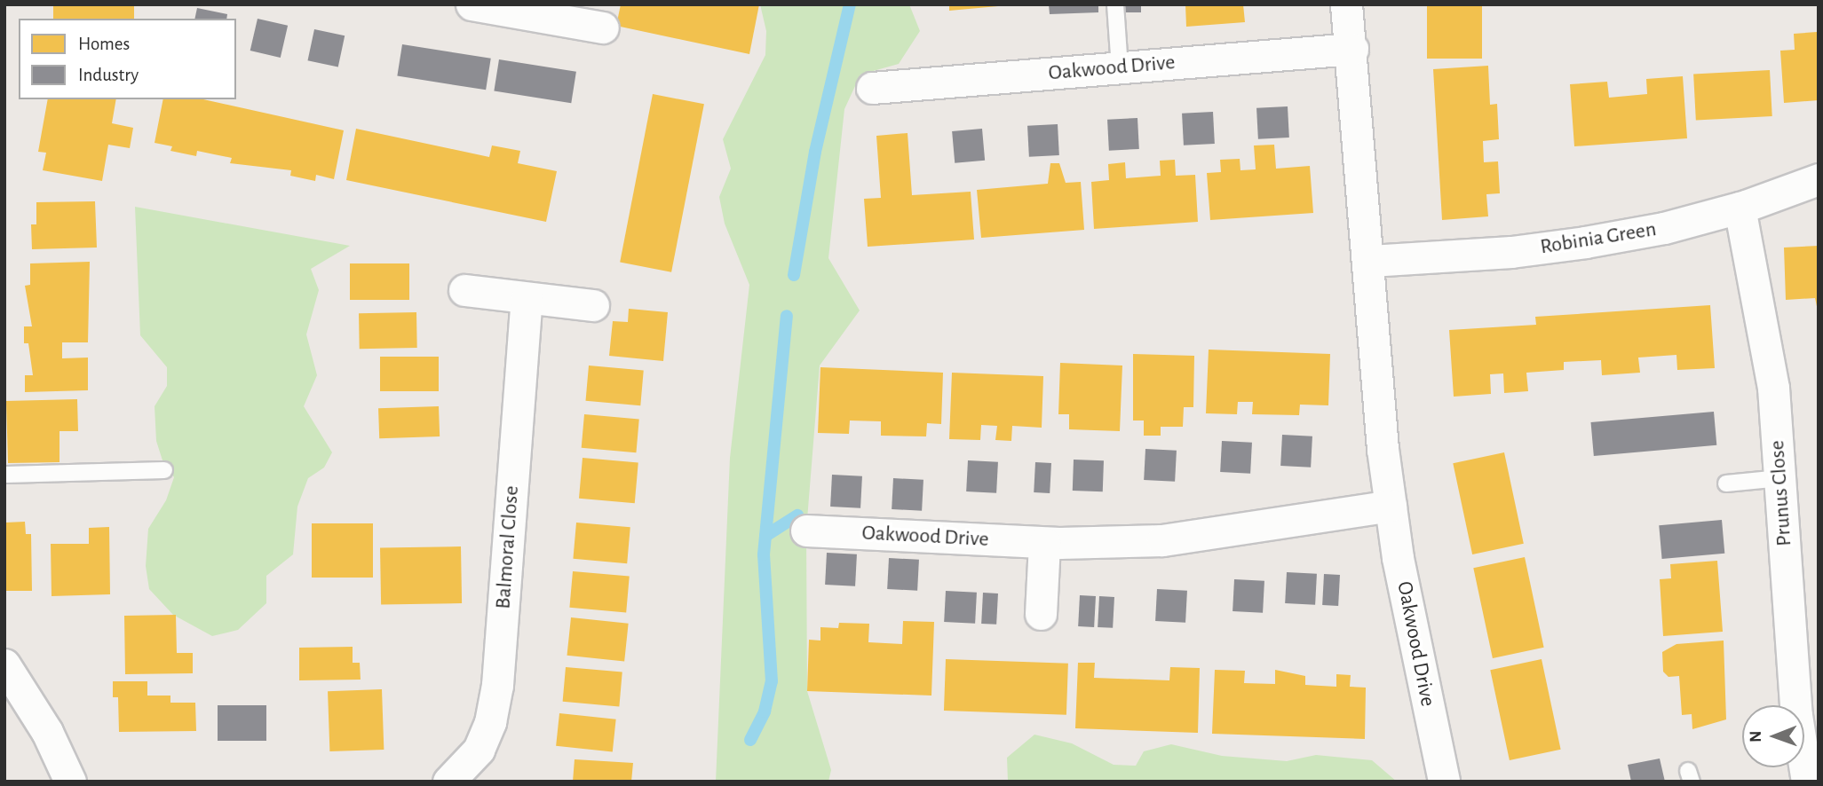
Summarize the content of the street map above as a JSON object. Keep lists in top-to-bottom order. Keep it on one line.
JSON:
{"streets":{"street":["Oakwood Drive","Robinia Green","Prunus Close","Balmoral Close"]},"crossings":[["Oakwood Drive","Robinia Green"],["Robinia Green","Prunus Close"]],"legend":["Homes","Industry"],"north":"left"}
